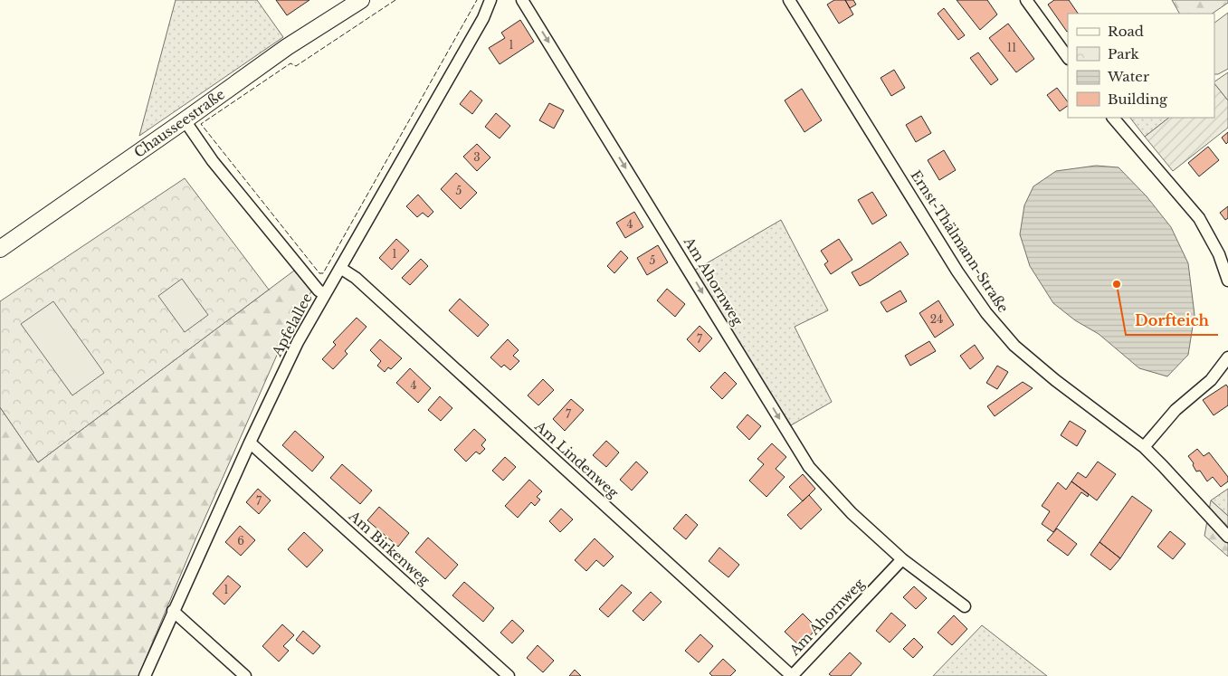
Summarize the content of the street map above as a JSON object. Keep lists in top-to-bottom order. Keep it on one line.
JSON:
{"streets":{"main road":["Chausseestraße"],"street":["Ernst-Thälmann-Straße","Am Ahornweg","Apfelallee","Am Lindenweg","Am Birkenweg"]},"crossings":[["Am Ahornweg","Am Lindenweg"],["Apfelallee","Am Lindenweg"],["Apfelallee","Am Birkenweg"]],"one_way":["Am Ahornweg"],"places":["Dorfteich"],"house_numbers":["1","11","3","5","4","1","5","24","7","4","7","7","6","1"],"legend":["Road","Park","Water","Building"]}
